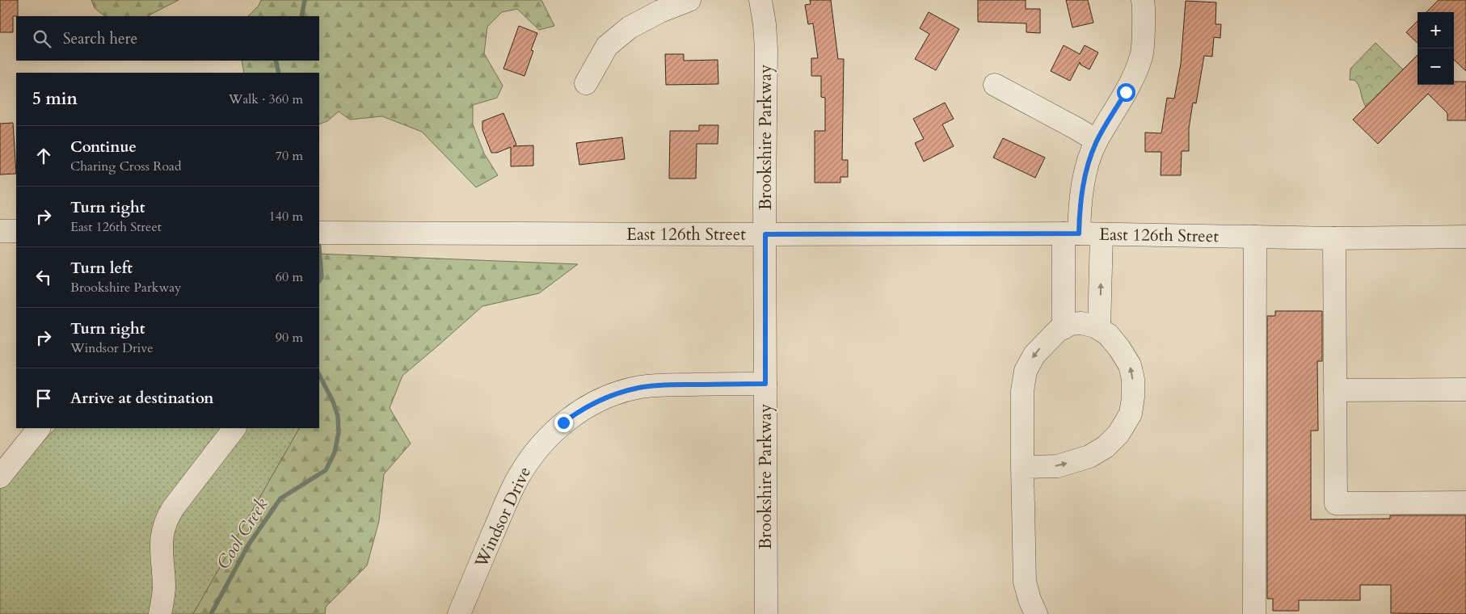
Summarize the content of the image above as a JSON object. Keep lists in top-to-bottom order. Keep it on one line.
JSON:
{"streets":{"street":["Brookshire Parkway","East 126th Street","Windsor Drive"]},"crossings":[["Brookshire Parkway","East 126th Street"],["Brookshire Parkway","Windsor Drive"]],"water":["Cool Creek"],"page":{"map_buttons":["+","−"],"search":"Search here","heading":["5 min","Walk · 360 m"],"list":[["Continue","Charing Cross Road","70 m"],["Turn right","East 126th Street","140 m"],["Turn left","Brookshire Parkway","60 m"],["Turn right","Windsor Drive","90 m"],"Arrive at destination"]}}
